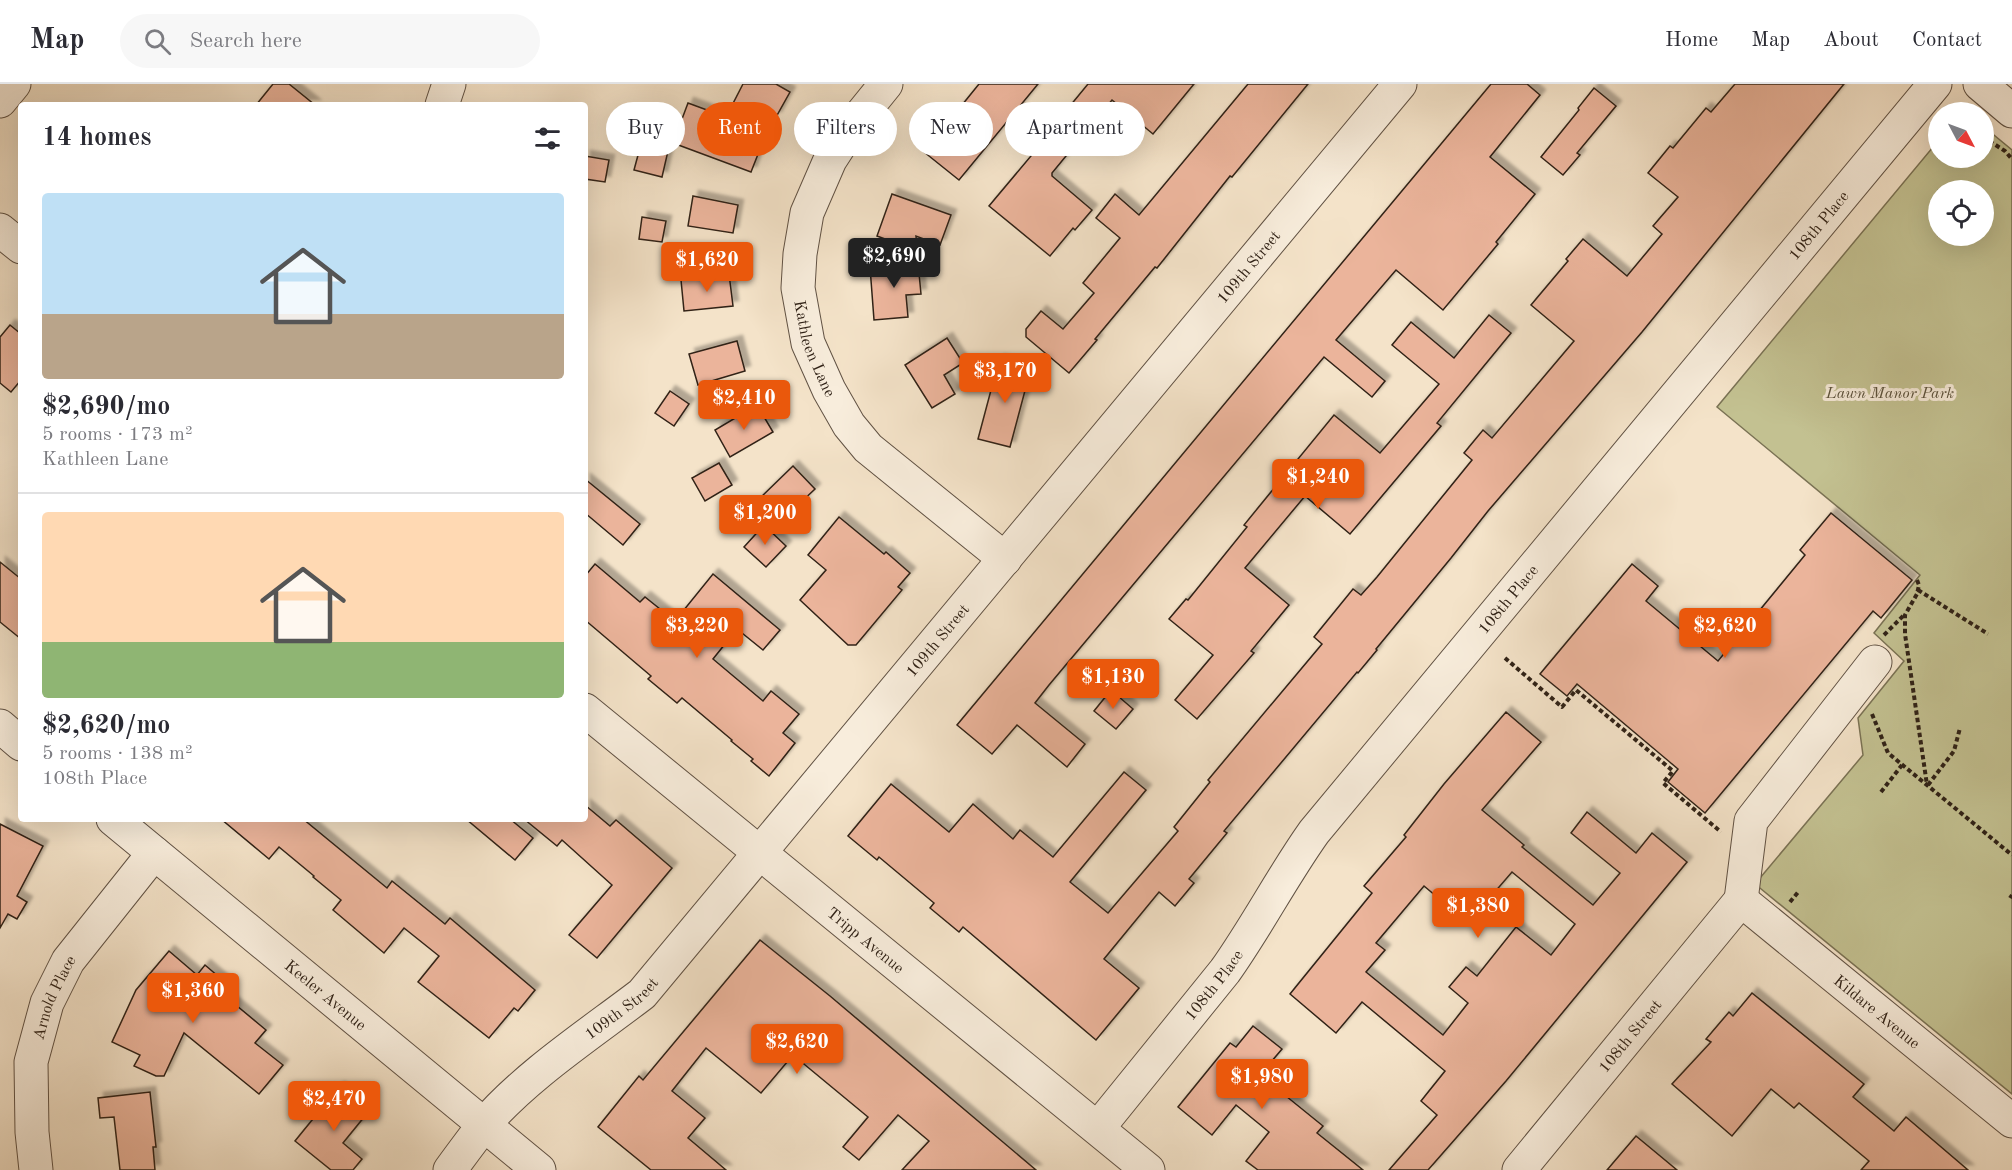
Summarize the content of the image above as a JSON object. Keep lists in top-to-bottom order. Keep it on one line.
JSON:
{"streets":{"street":["108th Place","109th Street","Kathleen Lane","Tripp Avenue","Keeler Avenue","Arnold Place","Kildare Avenue","108th Street"]},"crossings":[["108th Place","Tripp Avenue"],["109th Street","Kathleen Lane"],["109th Street","Tripp Avenue"],["109th Street","Keeler Avenue"],["Keeler Avenue","Arnold Place"],["Kildare Avenue","108th Street"]],"parks":["Lawn Manor Park"],"north":"bottom right","page":{"header":"Map","search":"Search here","nav":["Home","Map","About","Contact"],"chip":["Buy","Rent","Filters","New","Apartment"],"heading":"14 homes","list":[{"name":"$2,690/mo","note":"5 rooms · 173 m² · Kathleen Lane"},{"name":"$2,620/mo","note":"5 rooms · 138 m² · 108th Place"}],"price":["$2,690","$1,620","$3,170","$2,410","$1,240","$1,200","$3,220","$2,620","$1,130","$1,380","$1,360","$2,620","$1,980","$2,470"]}}
